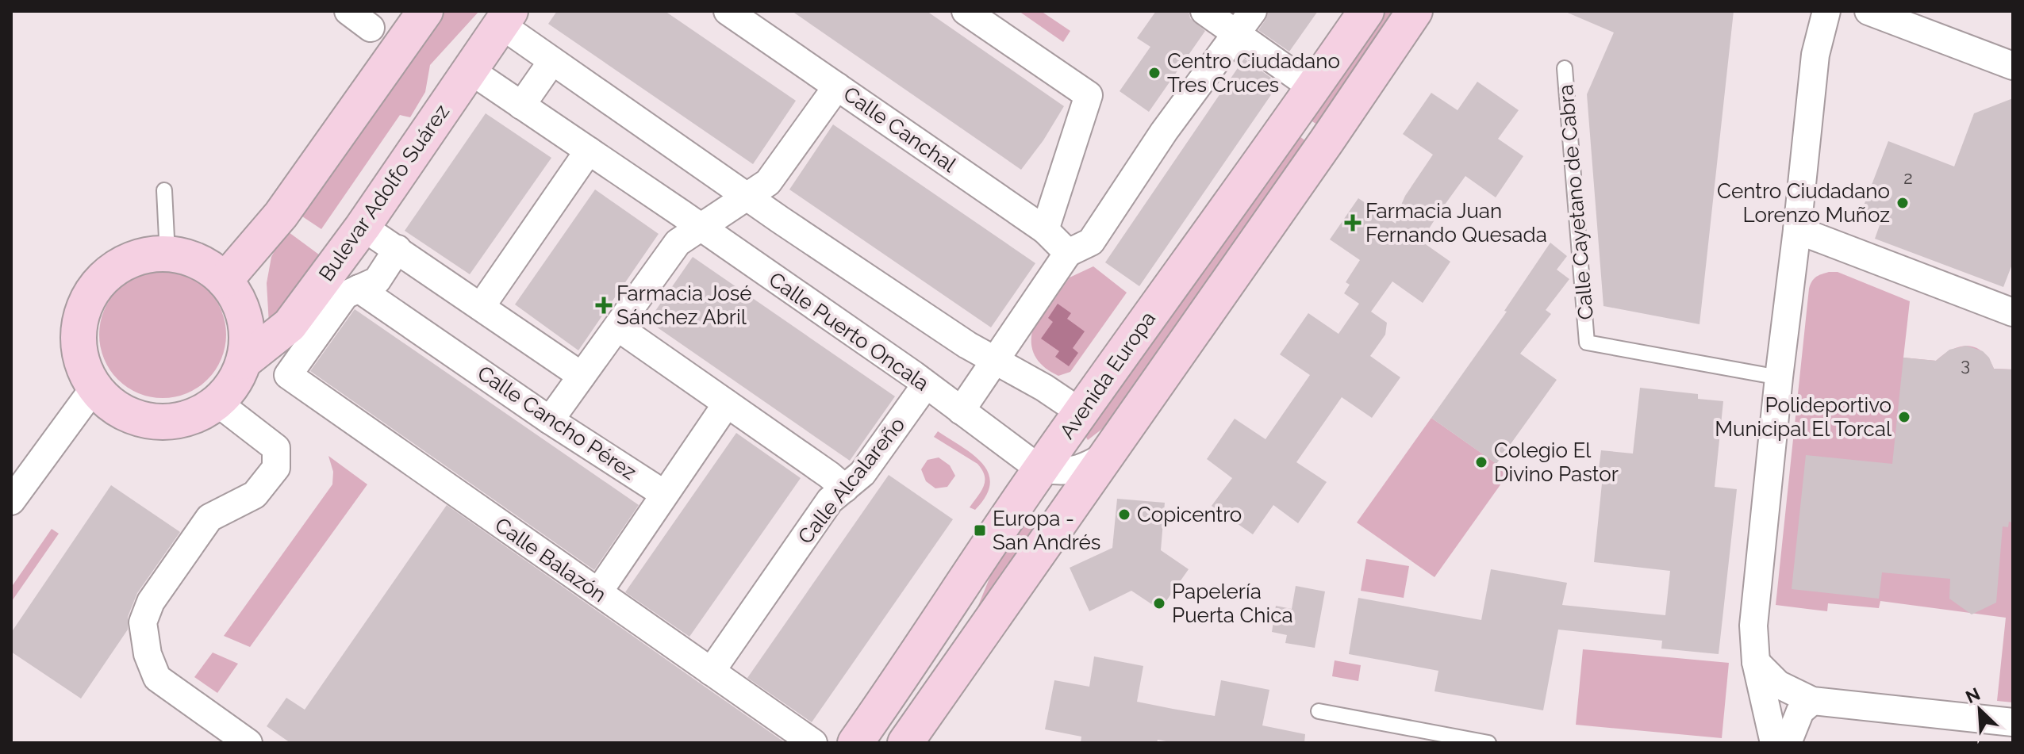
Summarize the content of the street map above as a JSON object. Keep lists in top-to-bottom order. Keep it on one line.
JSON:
{"streets":{"main road":["Bulevar Adolfo Suárez","Avenida Europa"],"street":["Calle Canchal","Calle Puerto Oncala","Calle Cancho Pérez","Calle Alcalareño","Calle Balazón"],"lane":["Calle Cayetano de Cabra"]},"crossings":[["Bulevar Adolfo Suárez","Calle Puerto Oncala"],["Calle Puerto Oncala","Avenida Europa"],["Calle Puerto Oncala","Calle Alcalareño"],["Calle Cancho Pérez","Calle Balazón"],["Calle Alcalareño","Calle Balazón"]],"places":{"other":["Centro Ciudadano Tres Cruces","Centro Ciudadano Lorenzo Muñoz","Polideportivo Municipal El Torcal","Colegio El Divino Pastor","Copicentro","Papelería Puerta Chica"],"health":["Farmacia Juan Fernando Quesada","Farmacia José Sánchez Abril"],"transit":["Europa - San Andrés"]},"house_numbers":["2","3"],"north":"top left"}
